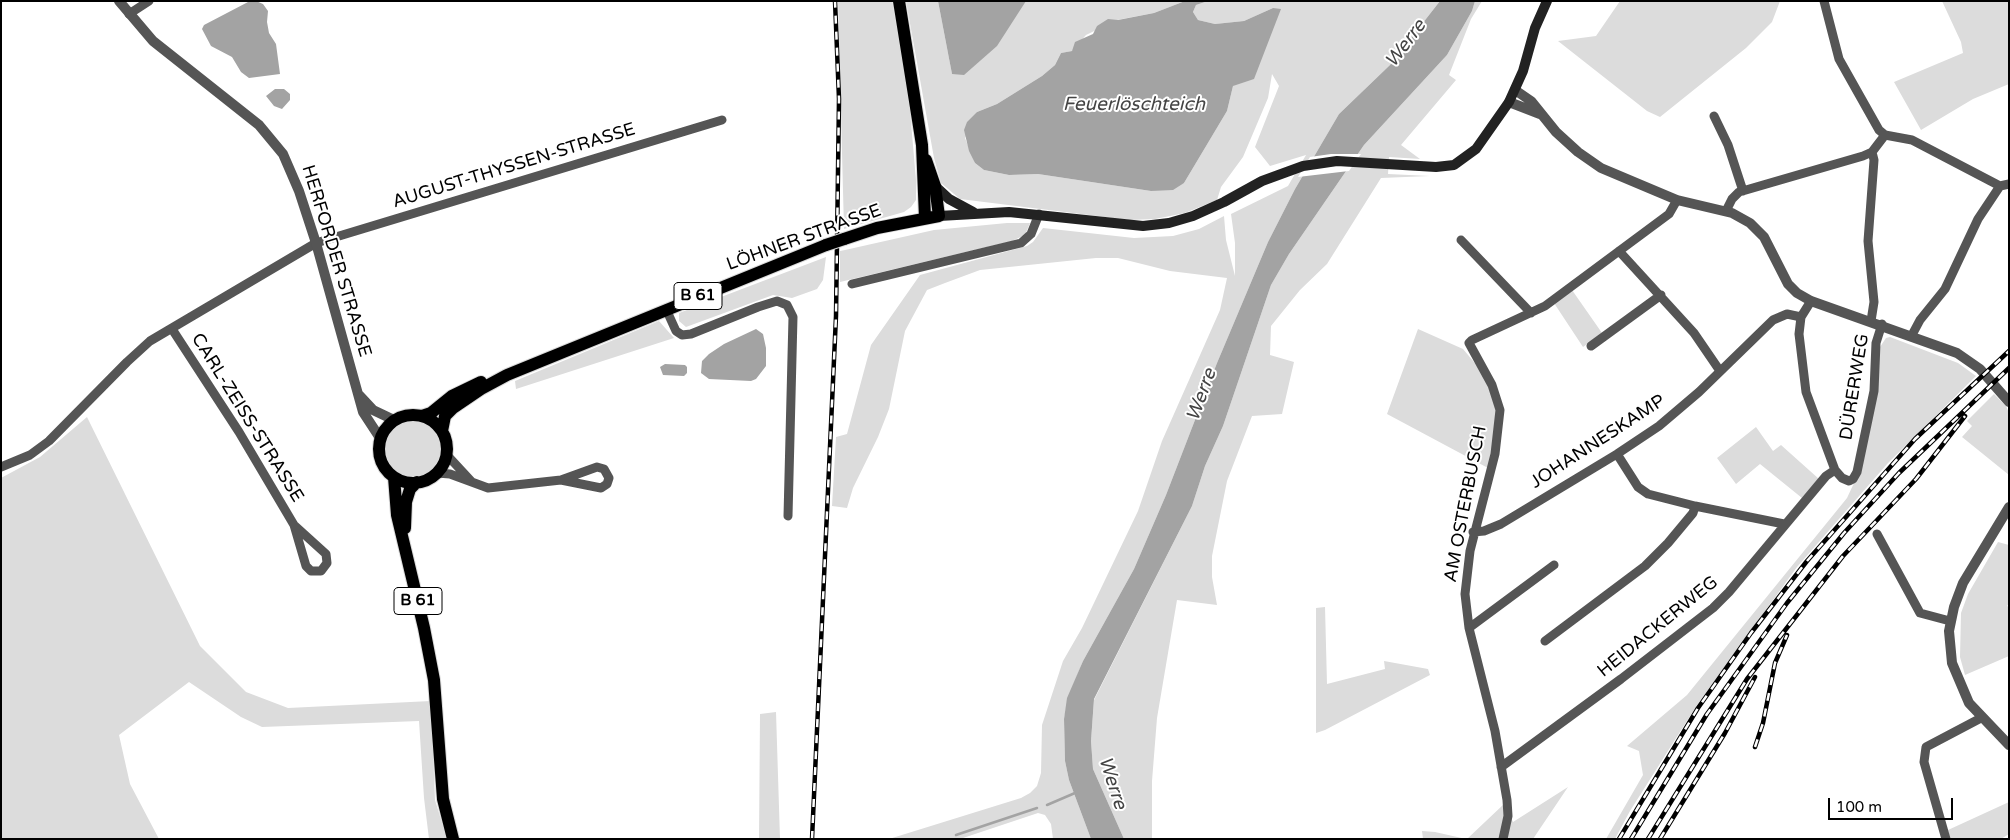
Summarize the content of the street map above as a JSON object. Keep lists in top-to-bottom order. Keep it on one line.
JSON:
{"streets":{"main road":["LÖHNER STRASSE","B 61"],"street":["AUGUST-THYSSEN-STRASSE","HERFORDER STRASSE","DÜRERWEG","CARL-ZEISS-STRASSE","JOHANNESKAMP","AM OSTERBUSCH","HEIDACKERWEG"]},"crossings":[["AUGUST-THYSSEN-STRASSE","HERFORDER STRASSE"],["AUGUST-THYSSEN-STRASSE","CARL-ZEISS-STRASSE"],["LÖHNER STRASSE","HERFORDER STRASSE"],["LÖHNER STRASSE","B 61"],["HERFORDER STRASSE","B 61"],["DÜRERWEG","HEIDACKERWEG"],["JOHANNESKAMP","AM OSTERBUSCH"],["AM OSTERBUSCH","HEIDACKERWEG"]],"water":["Werre","Feuerlöschteich"],"scale_bar":"100 m"}
